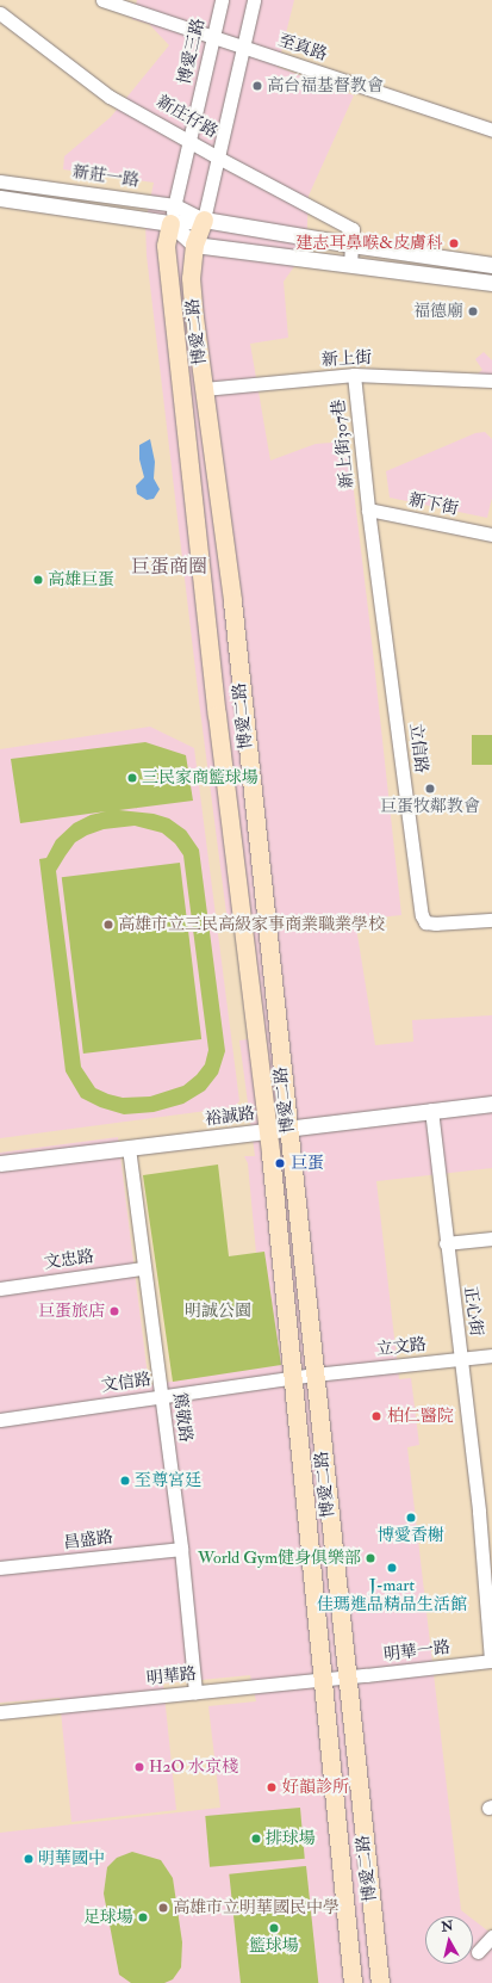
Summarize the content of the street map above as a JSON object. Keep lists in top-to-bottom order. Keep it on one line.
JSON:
{"streets":{"main road":["博愛二路"],"street":["至真路","博愛三路","新庄仔路","新莊一路","新上街","新上街307巷","新下街","立信路","裕誠路","文忠路","正心街","立文路","文信路","篤敬路","昌盛路","明華一路","明華路"]},"crossings":[["至真路","博愛三路"],["博愛三路","新庄仔路"],["博愛三路","新莊一路"],["博愛三路","博愛二路"],["新莊一路","博愛二路"],["博愛二路","新上街"],["博愛二路","裕誠路"],["博愛二路","立文路"],["博愛二路","文信路"],["博愛二路","明華一路"],["博愛二路","明華路"],["新上街","新上街307巷"],["新上街307巷","新下街"],["新上街307巷","立信路"],["新下街","立信路"],["裕誠路","正心街"],["裕誠路","篤敬路"],["文忠路","篤敬路"],["正心街","立文路"],["正心街","明華一路"],["立文路","文信路"],["文信路","篤敬路"],["篤敬路","昌盛路"],["篤敬路","明華路"],["明華一路","明華路"]],"districts":["巨蛋商圈"],"parks":["明誠公園"],"places":["高台福基督教會","建志耳鼻喉&皮膚科","福德廟","高雄巨蛋","三民家商籃球場","巨蛋牧鄰教會","高雄市立三民高級家事商業職業學校","巨蛋","巨蛋旅店","柏仁醫院","至尊宮廷","博愛香榭","World Gym健身俱樂部","J-mart 佳瑪進品精品生活館","H2O 水京棧","好韻診所","排球場","明華國中","高雄市立明華國民中學","足球場","籃球場"],"north":"top"}
